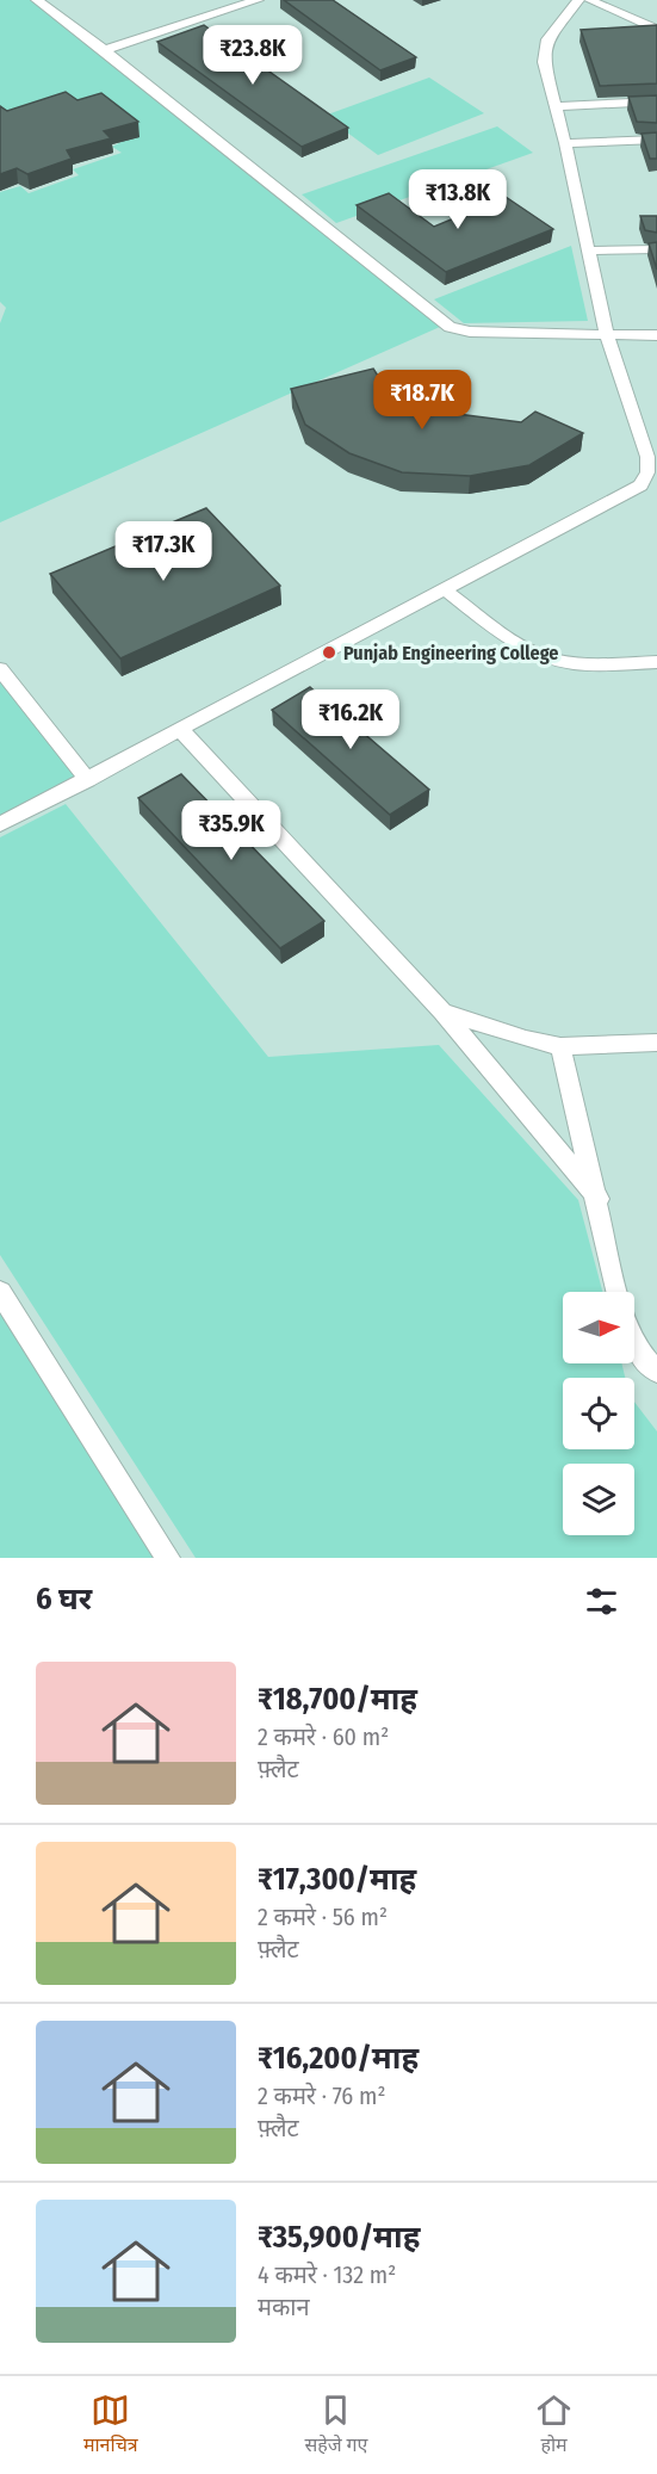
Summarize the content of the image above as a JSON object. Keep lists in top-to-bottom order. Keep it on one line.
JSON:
{"places":["Punjab Engineering College"],"north":"right","page":{"price":["₹23.8K","₹13.8K","₹18.7K","₹17.3K","₹16.2K","₹35.9K"],"heading":"6 घर","list":[{"name":"₹18,700/माह","note":"2 कमरे · 60 m² · फ़्लैट"},{"name":"₹17,300/माह","note":"2 कमरे · 56 m² · फ़्लैट"},{"name":"₹16,200/माह","note":"2 कमरे · 76 m² · फ़्लैट"},{"name":"₹35,900/माह","note":"4 कमरे · 132 m² · मकान"}],"tabs":["मानचित्र","सहेजे गए","होम"]}}
